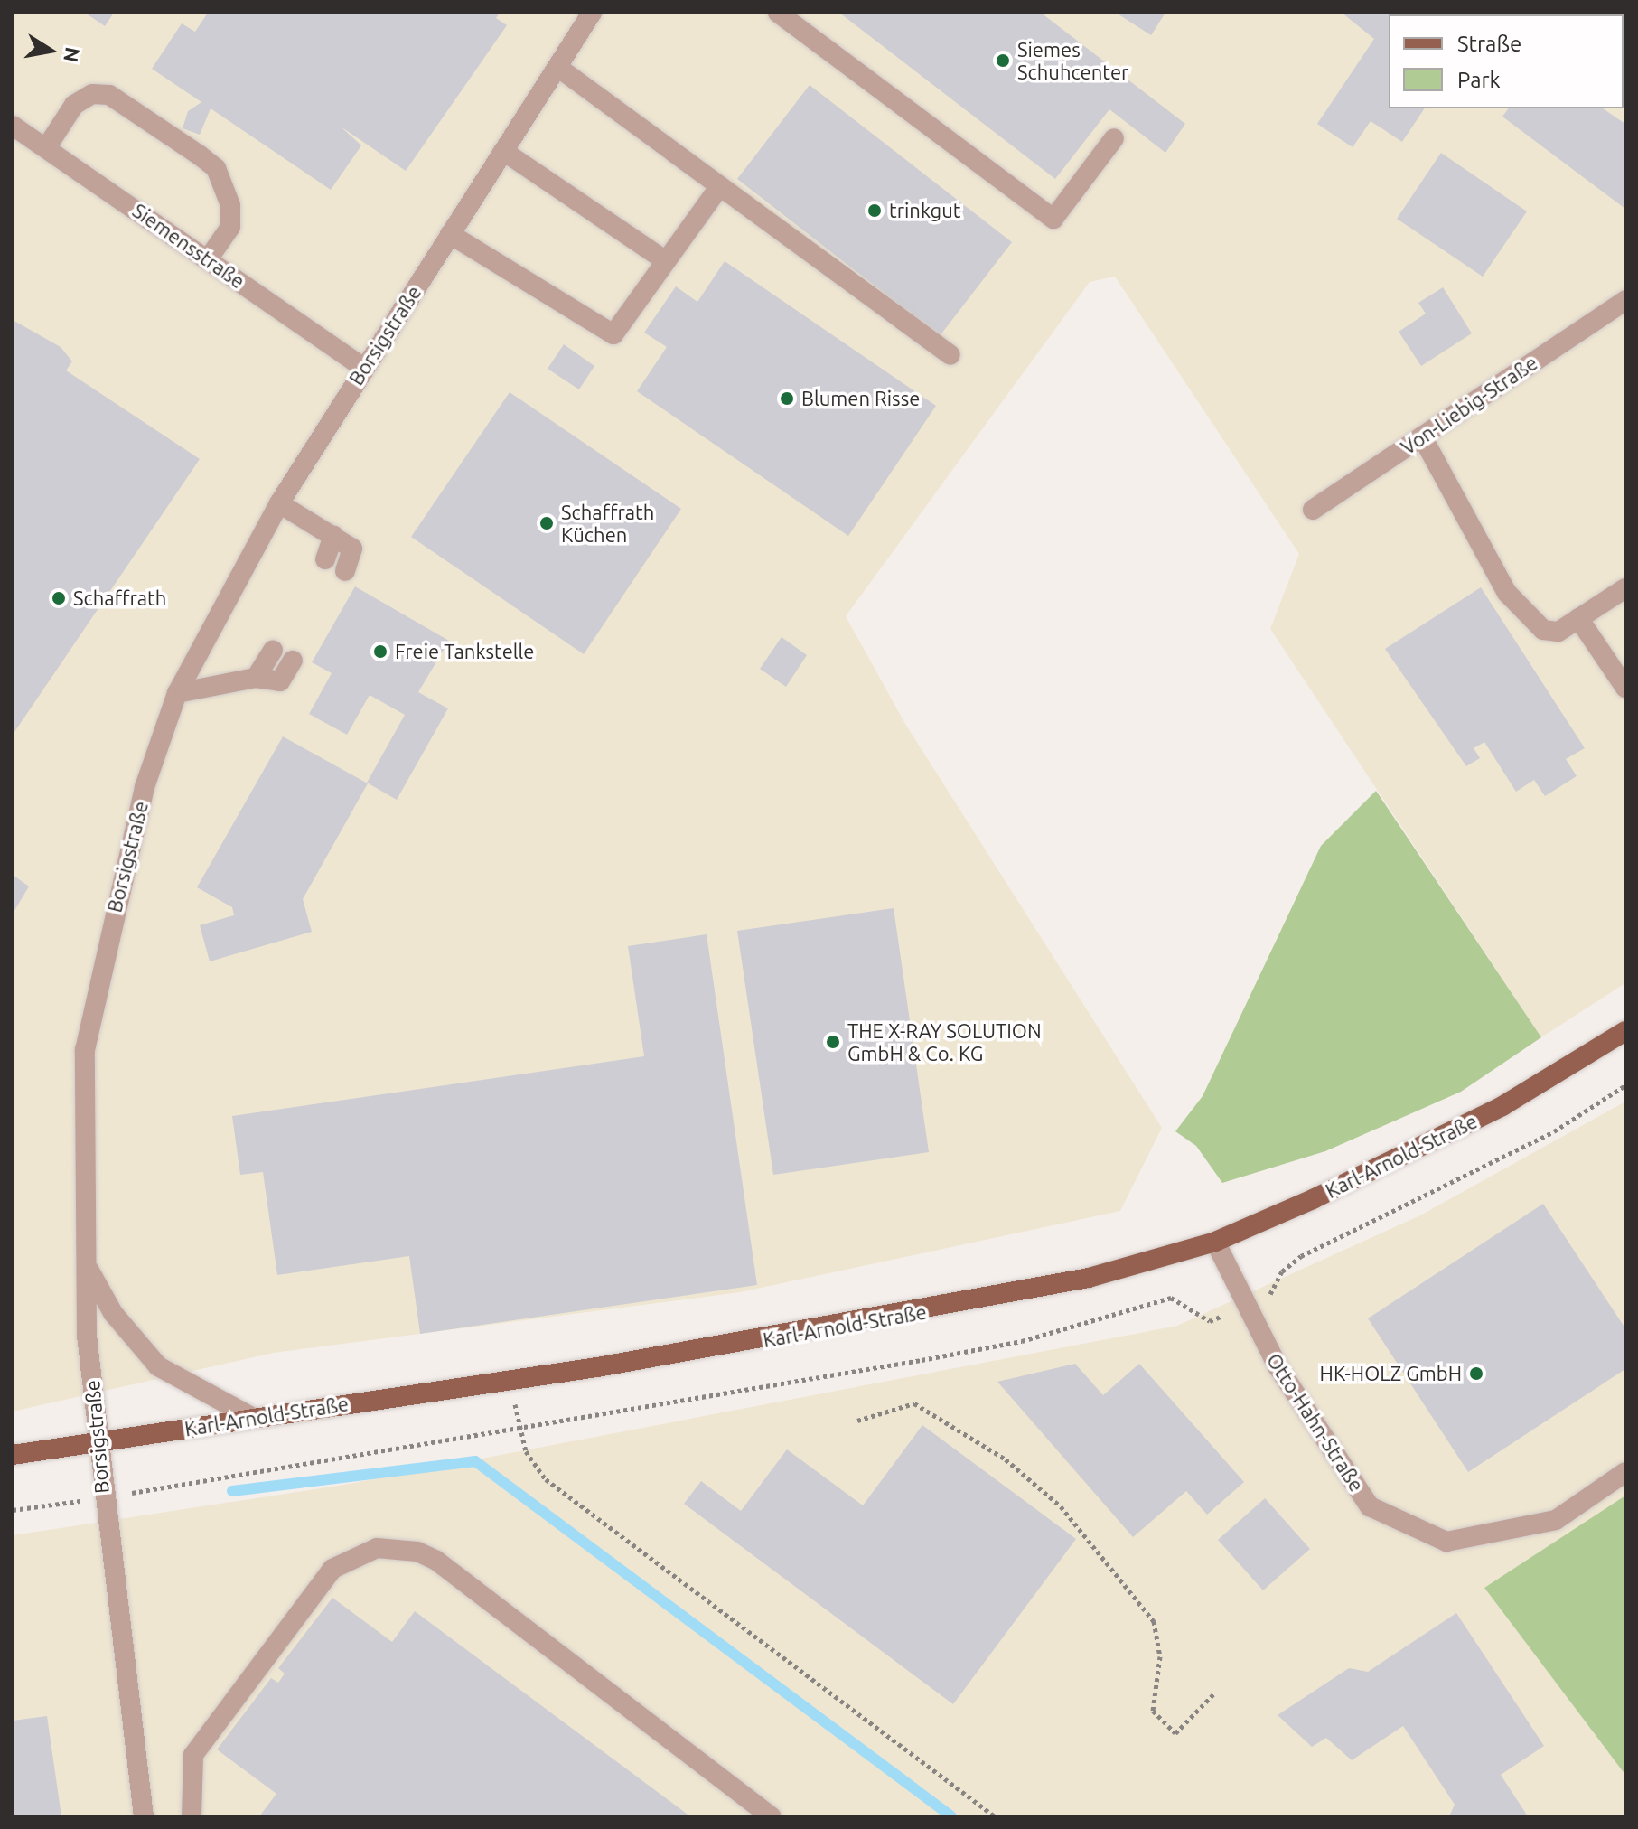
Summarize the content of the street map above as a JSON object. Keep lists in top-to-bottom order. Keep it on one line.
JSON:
{"streets":{"main road":["Karl-Arnold-Straße"],"street":["Siemensstraße","Borsigstraße","Von-Liebig-Straße","Otto-Hahn-Straße"]},"crossings":[["Siemensstraße","Borsigstraße"],["Borsigstraße","Karl-Arnold-Straße"],["Karl-Arnold-Straße","Otto-Hahn-Straße"]],"places":["Siemes Schuhcenter","trinkgut","Blumen Risse","Schaffrath Küchen","Schaffrath","Freie Tankstelle","THE X-RAY SOLUTION GmbH & Co. KG","HK-HOLZ GmbH"],"legend":["Straße","Park"],"north":"right"}
